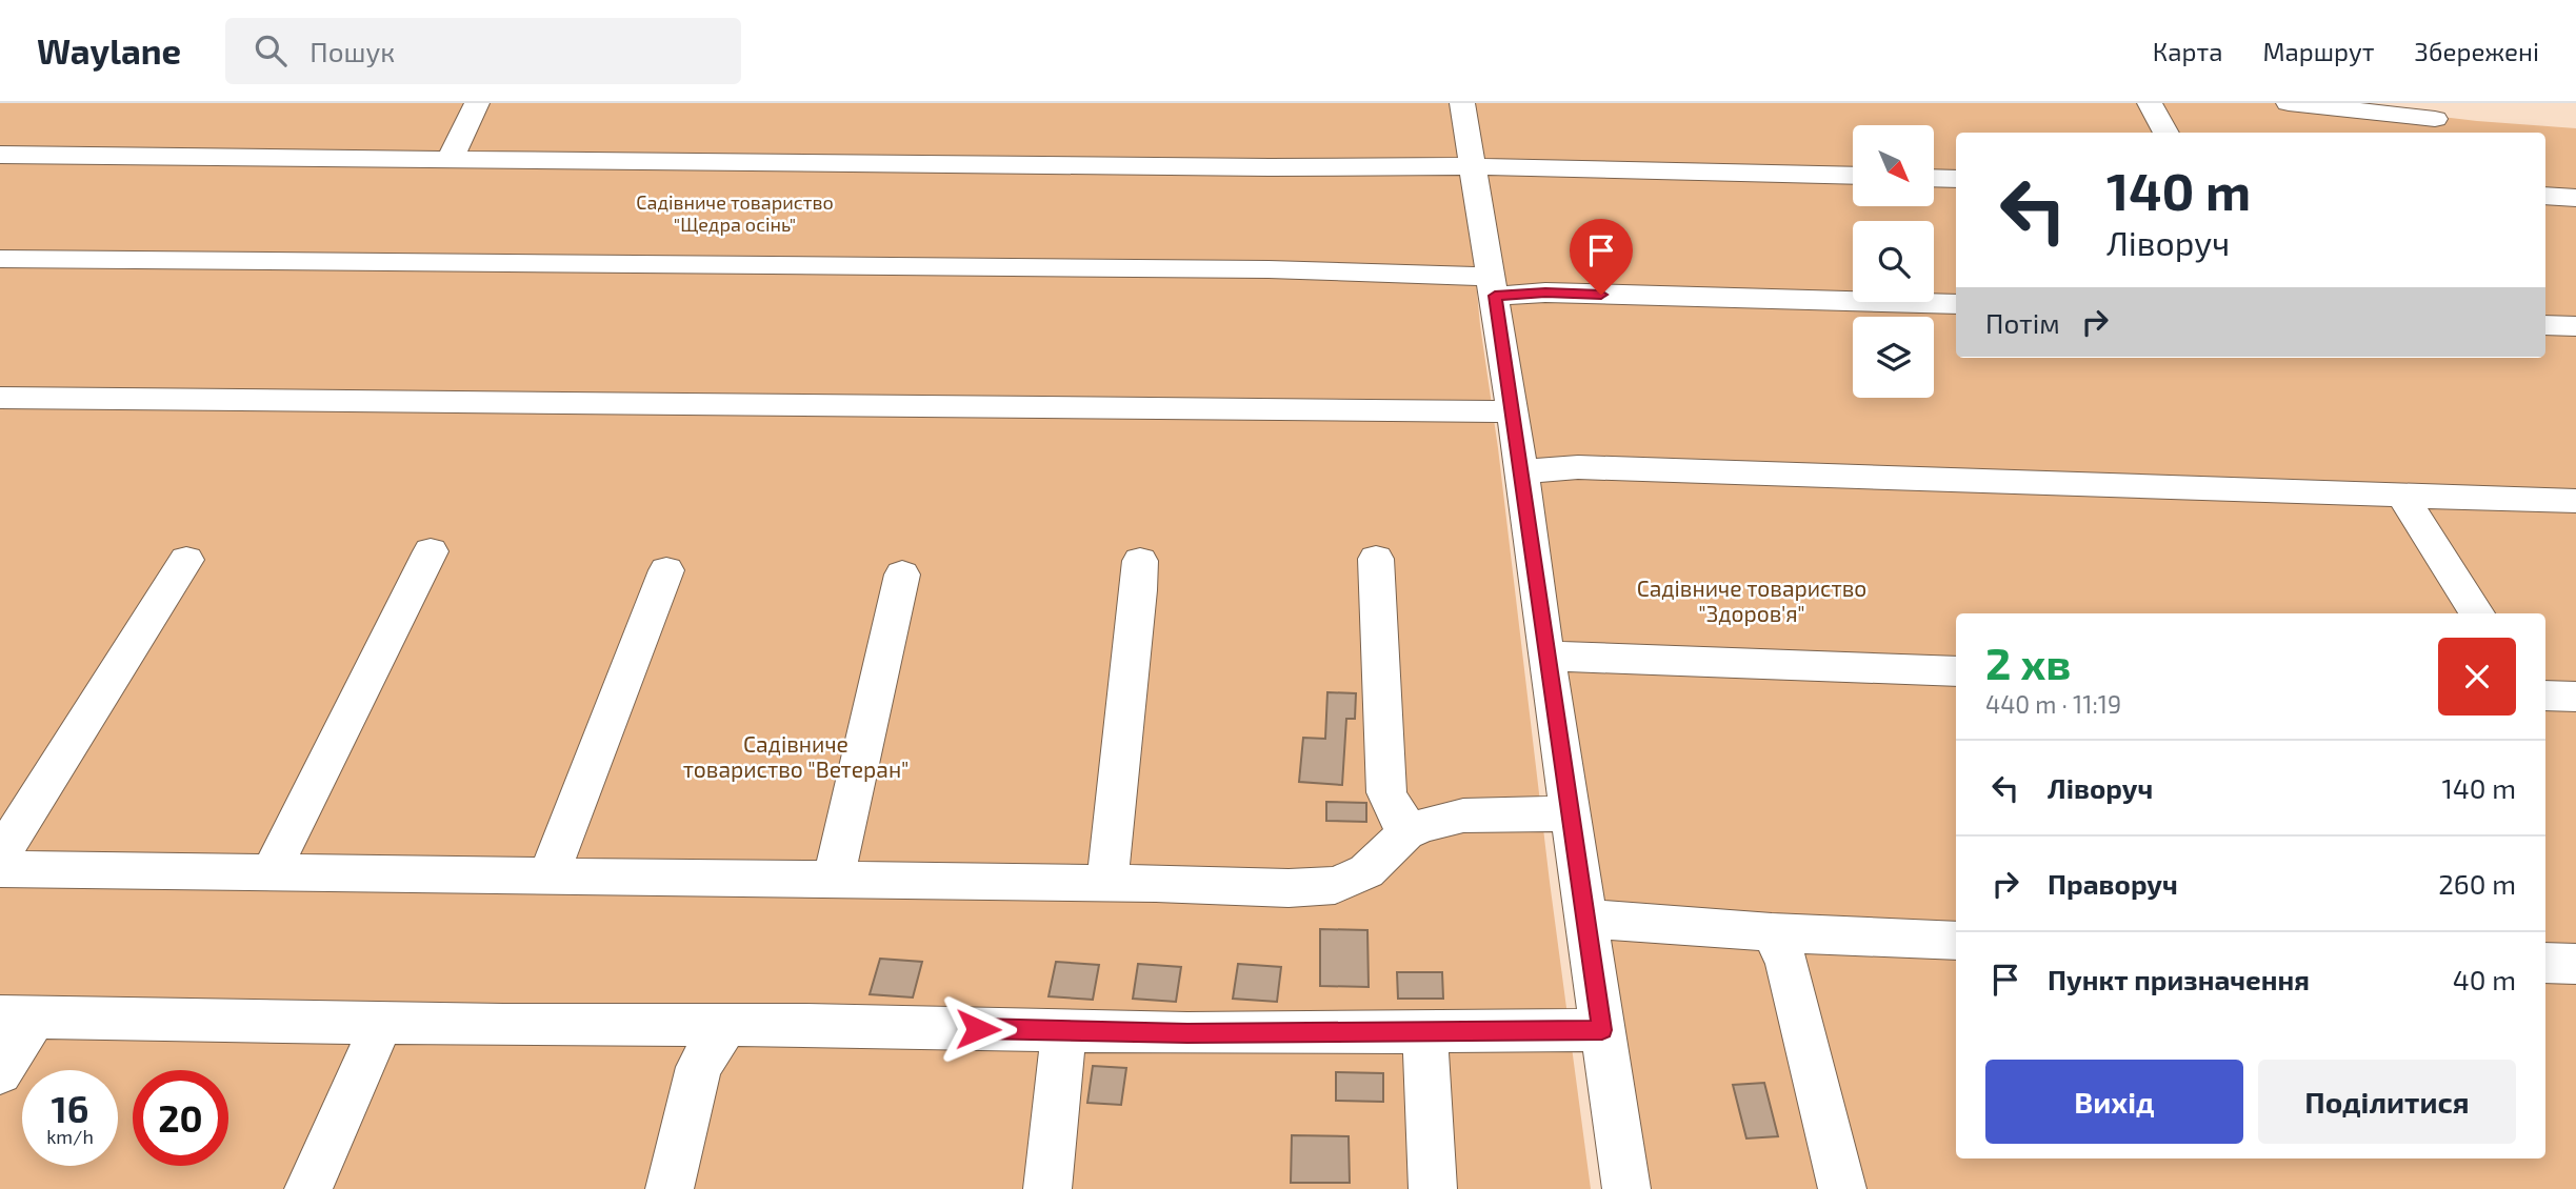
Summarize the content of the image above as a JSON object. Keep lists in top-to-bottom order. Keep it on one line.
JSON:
{"parks":["Садівниче товариство \"Щедра осінь\"","Садівниче товариство \"Здоров'я\"","Садівниче товариство \"Ветеран\""],"north":"bottom right","page":{"header":"Waylane","search":"Пошук","nav":["Карта","Маршрут","Збережені"],"turn":["140 m","Ліворуч"],"then":"Потім","heading":["2 хв","440 m · 11:19"],"list":[{"name":"Ліворуч","value":"140 m"},{"name":"Праворуч","value":"260 m"},{"name":"Пункт призначення","value":"40 m"}],"buttons":["Вихід","Поділитися"],"speed":"16 km/h","limit":"20"}}
